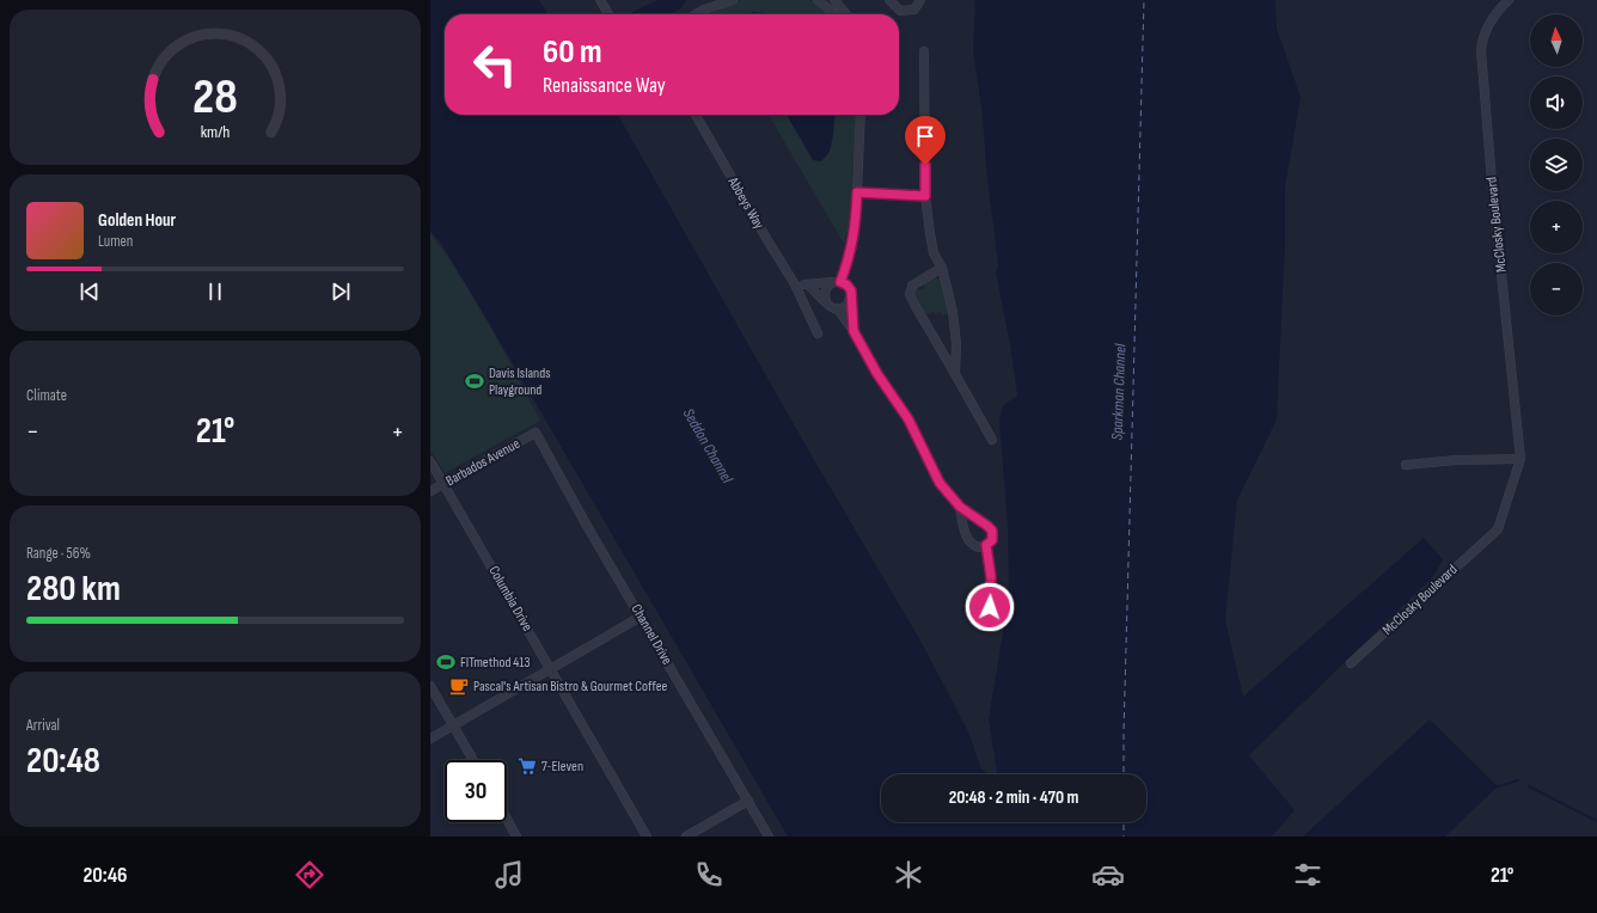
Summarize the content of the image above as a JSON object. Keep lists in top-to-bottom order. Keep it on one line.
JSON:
{"streets":{"street":["Abbeys Way","McClosky Boulevard","Barbados Avenue","Columbia Drive","Channel Drive"]},"crossings":[["Barbados Avenue","Columbia Drive"],["Barbados Avenue","Channel Drive"]],"water":["Sparkman Channel","Seddon Channel"],"places":{"sports":["Davis Islands Playground","FITmethod 413"],"cafe":["Pascal's Artisan Bistro & Gourmet Coffee"],"supermarket":["7-Eleven"]},"north":"top","page":{"map_buttons":["+","−"],"turn":["60 m","Renaissance Way"],"song":["Golden Hour","Lumen"],"tile":["Climate",["Range · 56%","280 km"],["Arrival","20:48"]],"heat":["−","21°","+"],"limit":"30","trip":"20:48 · 2 min · 470 m","tabs":["20:46","21°"],"gauge":["28","km/h"]}}
